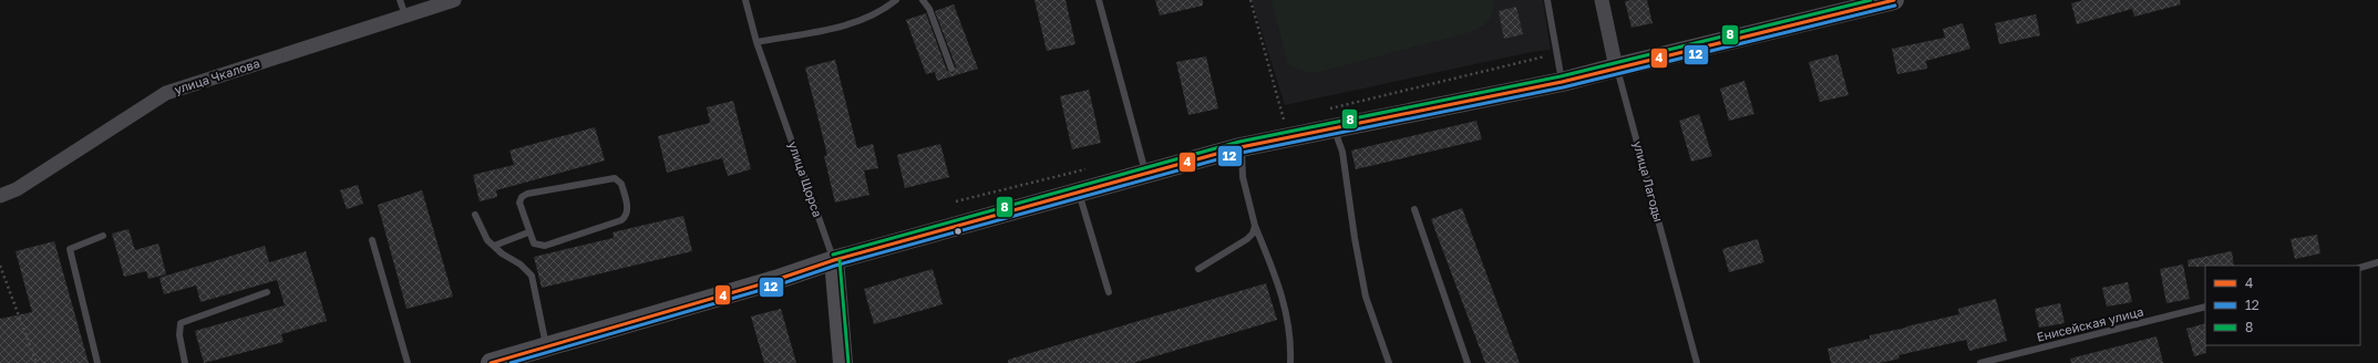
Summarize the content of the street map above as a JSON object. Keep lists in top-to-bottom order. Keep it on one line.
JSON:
{"streets":{"main road":["улица Щорса"],"street":["улица Чкалова","улица Лагоды"],"lane":["Енисейская улица"]},"lines":["transit line 4","transit line 8","transit line 12"],"legend":["4","12","8"]}
